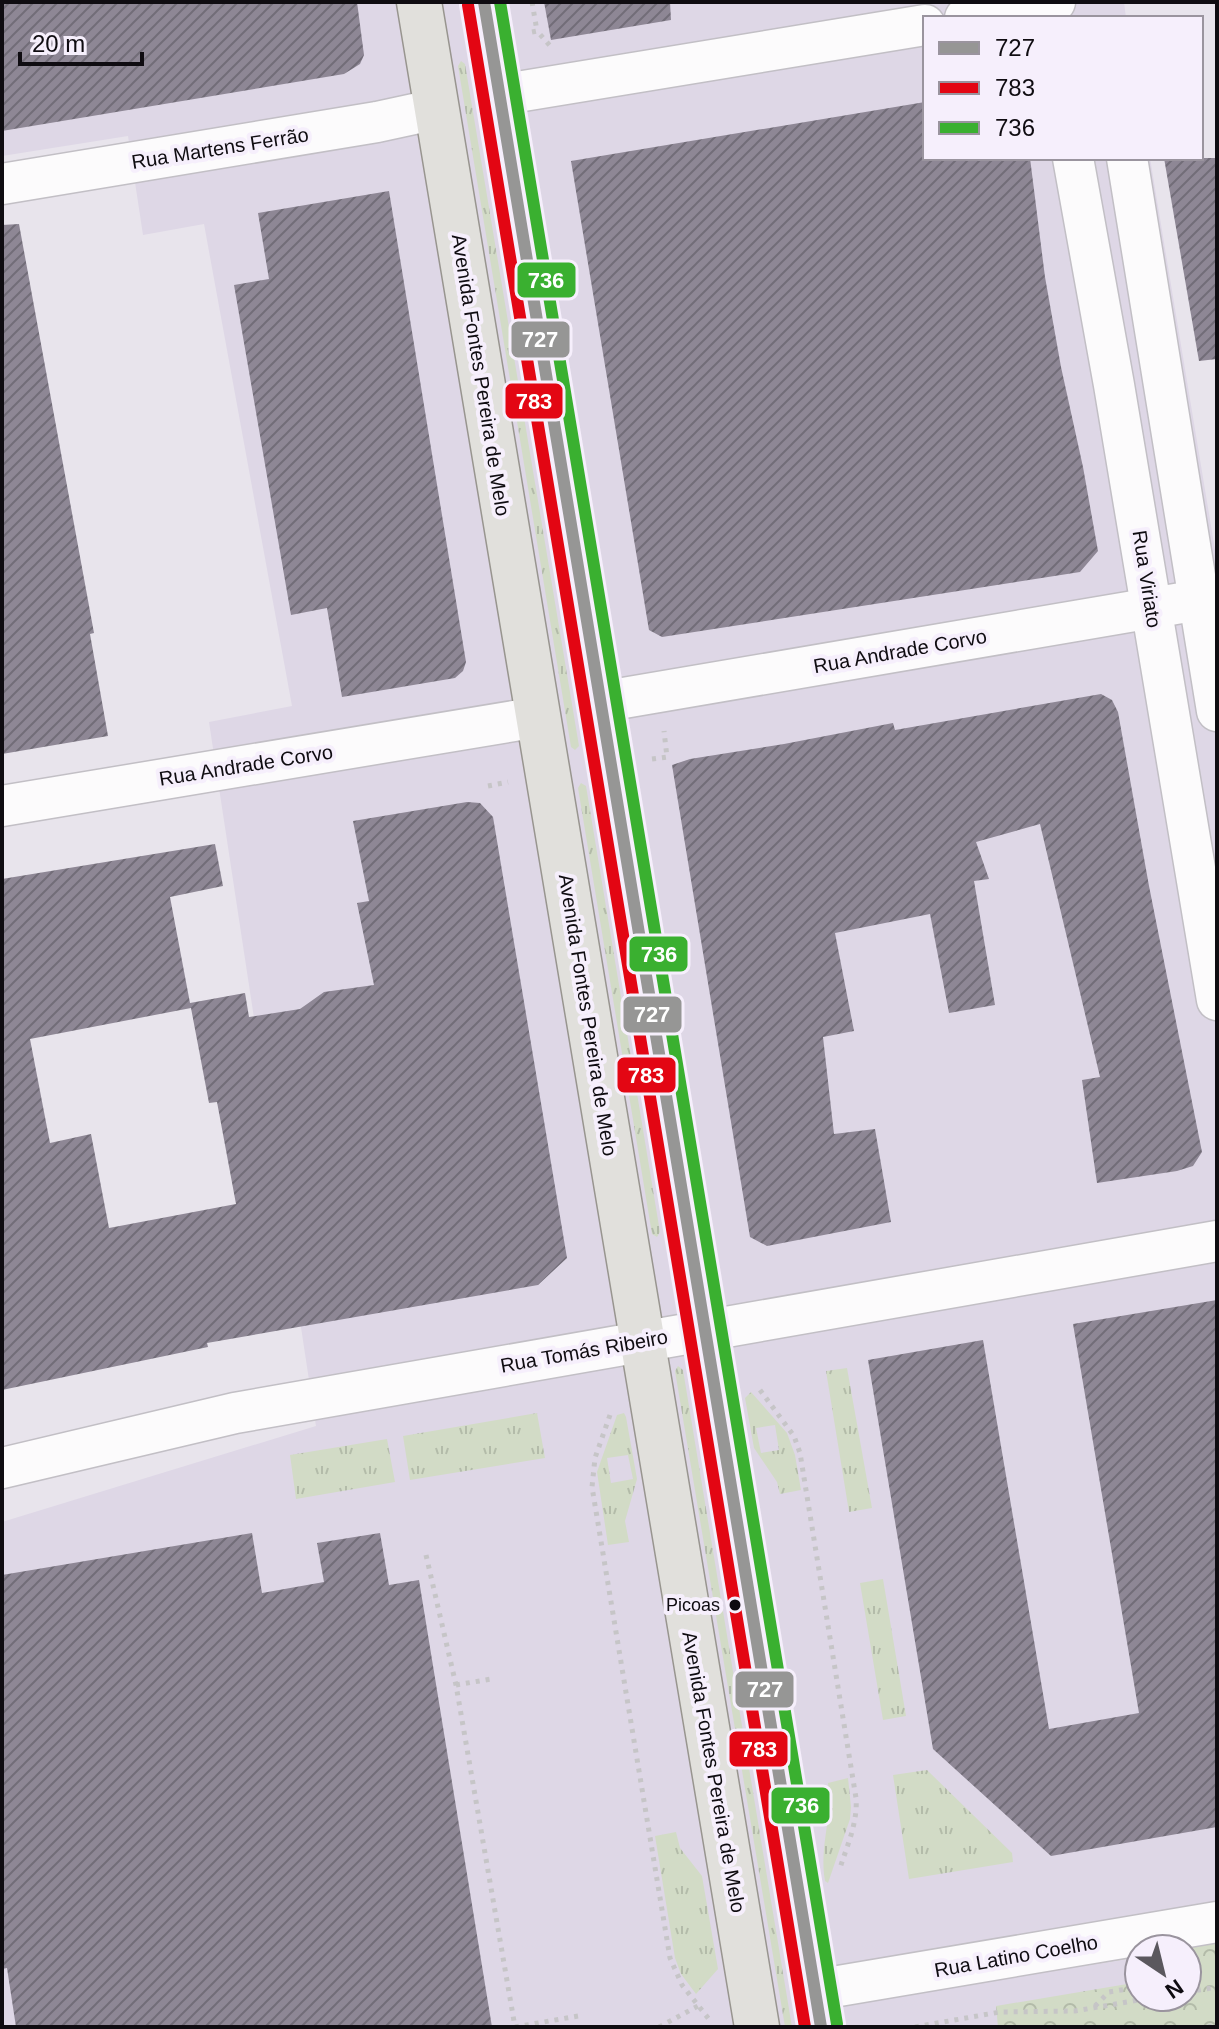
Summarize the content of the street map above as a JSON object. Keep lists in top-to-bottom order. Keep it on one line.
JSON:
{"streets":{"main road":["Avenida Fontes Pereira de Melo"],"street":["Rua Martens Ferrão","Rua Viriato","Rua Andrade Corvo","Rua Tomás Ribeiro","Rua Latino Coelho"]},"crossings":[["Rua Martens Ferrão","Avenida Fontes Pereira de Melo"],["Avenida Fontes Pereira de Melo","Rua Andrade Corvo"],["Avenida Fontes Pereira de Melo","Rua Tomás Ribeiro"],["Rua Viriato","Rua Andrade Corvo"]],"places":["Picoas"],"lines":["transit line 727","transit line 736","transit line 783"],"legend":["727","783","736"],"scale_bar":"20 m","north":"bottom right"}
